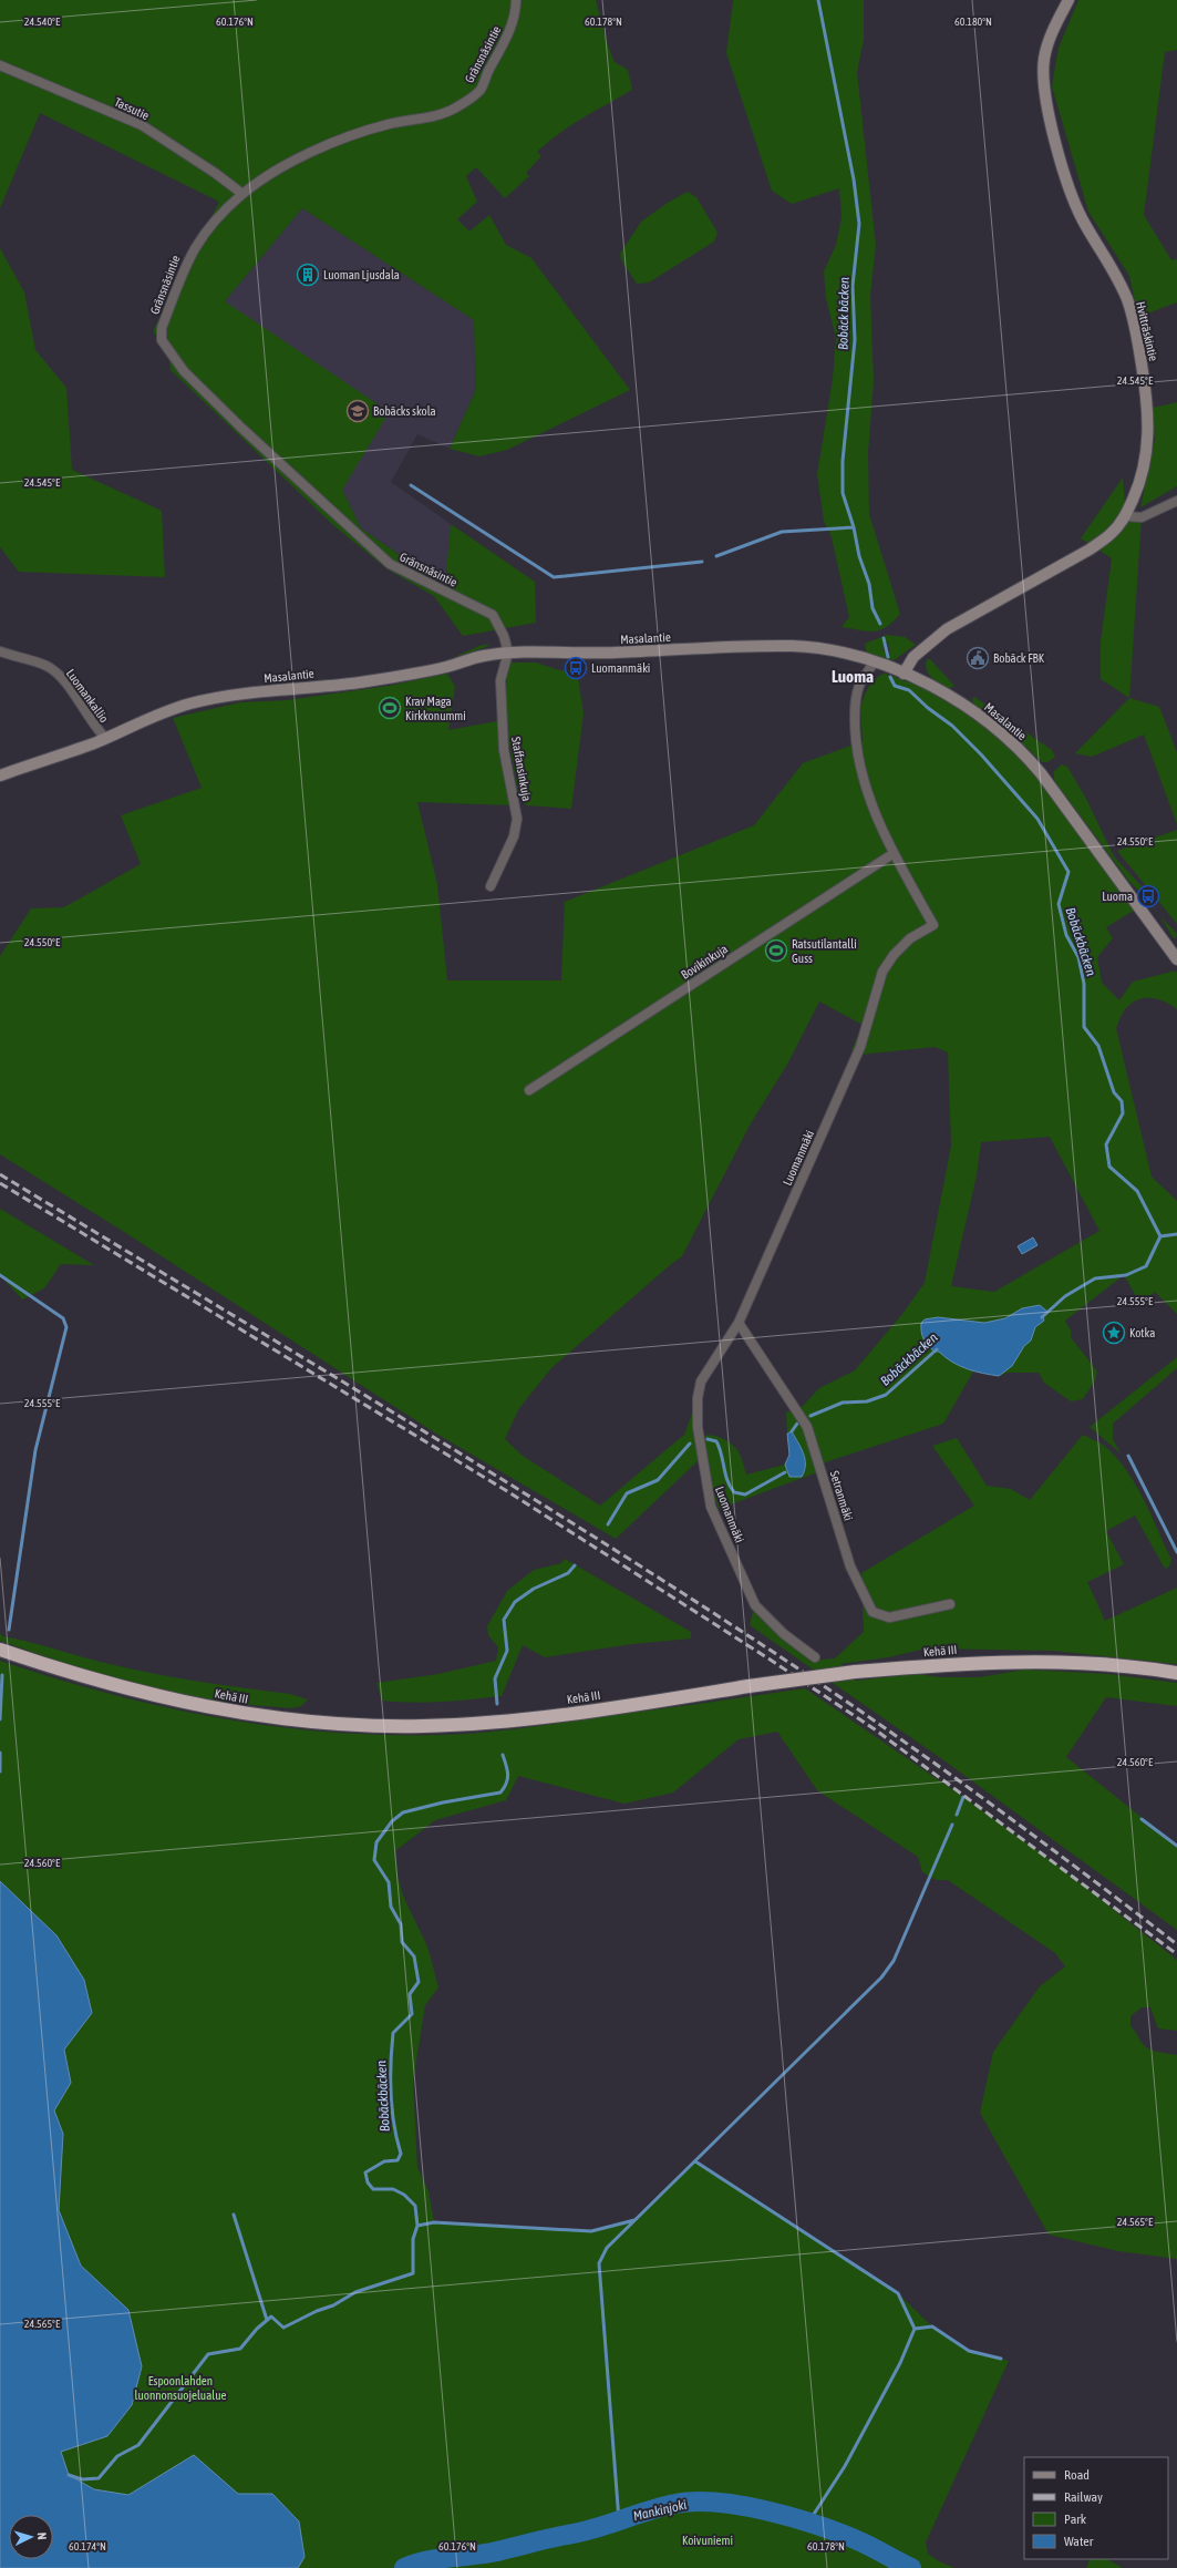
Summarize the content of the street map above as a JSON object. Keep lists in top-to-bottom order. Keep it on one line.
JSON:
{"streets":{"highway":["Kehä III"],"street":["Gränsnäsintie","Tassutie","Hvitträskintie","Masalantie","Luomankallio","Staffansinkuja","Bovikinkuja","Luomanmäki","Setranmäki"]},"crossings":[["Gränsnäsintie","Tassutie"],["Gränsnäsintie","Masalantie"],["Gränsnäsintie","Staffansinkuja"],["Hvitträskintie","Masalantie"],["Masalantie","Luomankallio"],["Masalantie","Staffansinkuja"],["Masalantie","Luomanmäki"],["Bovikinkuja","Luomanmäki"],["Luomanmäki","Setranmäki"]],"districts":["Luoma"],"water":["Bobäck bäcken","Bobäckbäcken","Mankinjoki"],"parks":["Espoonlahden luonnonsuojelualue","Koivuniemi"],"places":{"building":["Luoman Ljusdala"],"school or university":["Bobäcks skola"],"public building":["Bobäck FBK"],"bus stop":["Luomanmäki","Luoma"],"sports":["Krav Maga Kirkkonummi","Ratsutilantalli Guss"],"place":["Kotka"]},"legend":["Road","Railway","Park","Water"],"north":"right","coordinates":["24.540°E","60.176°N","60.178°N","60.180°N","24.545°E","24.550°E","24.555°E","24.560°E","24.565°E","60.174°N"]}
